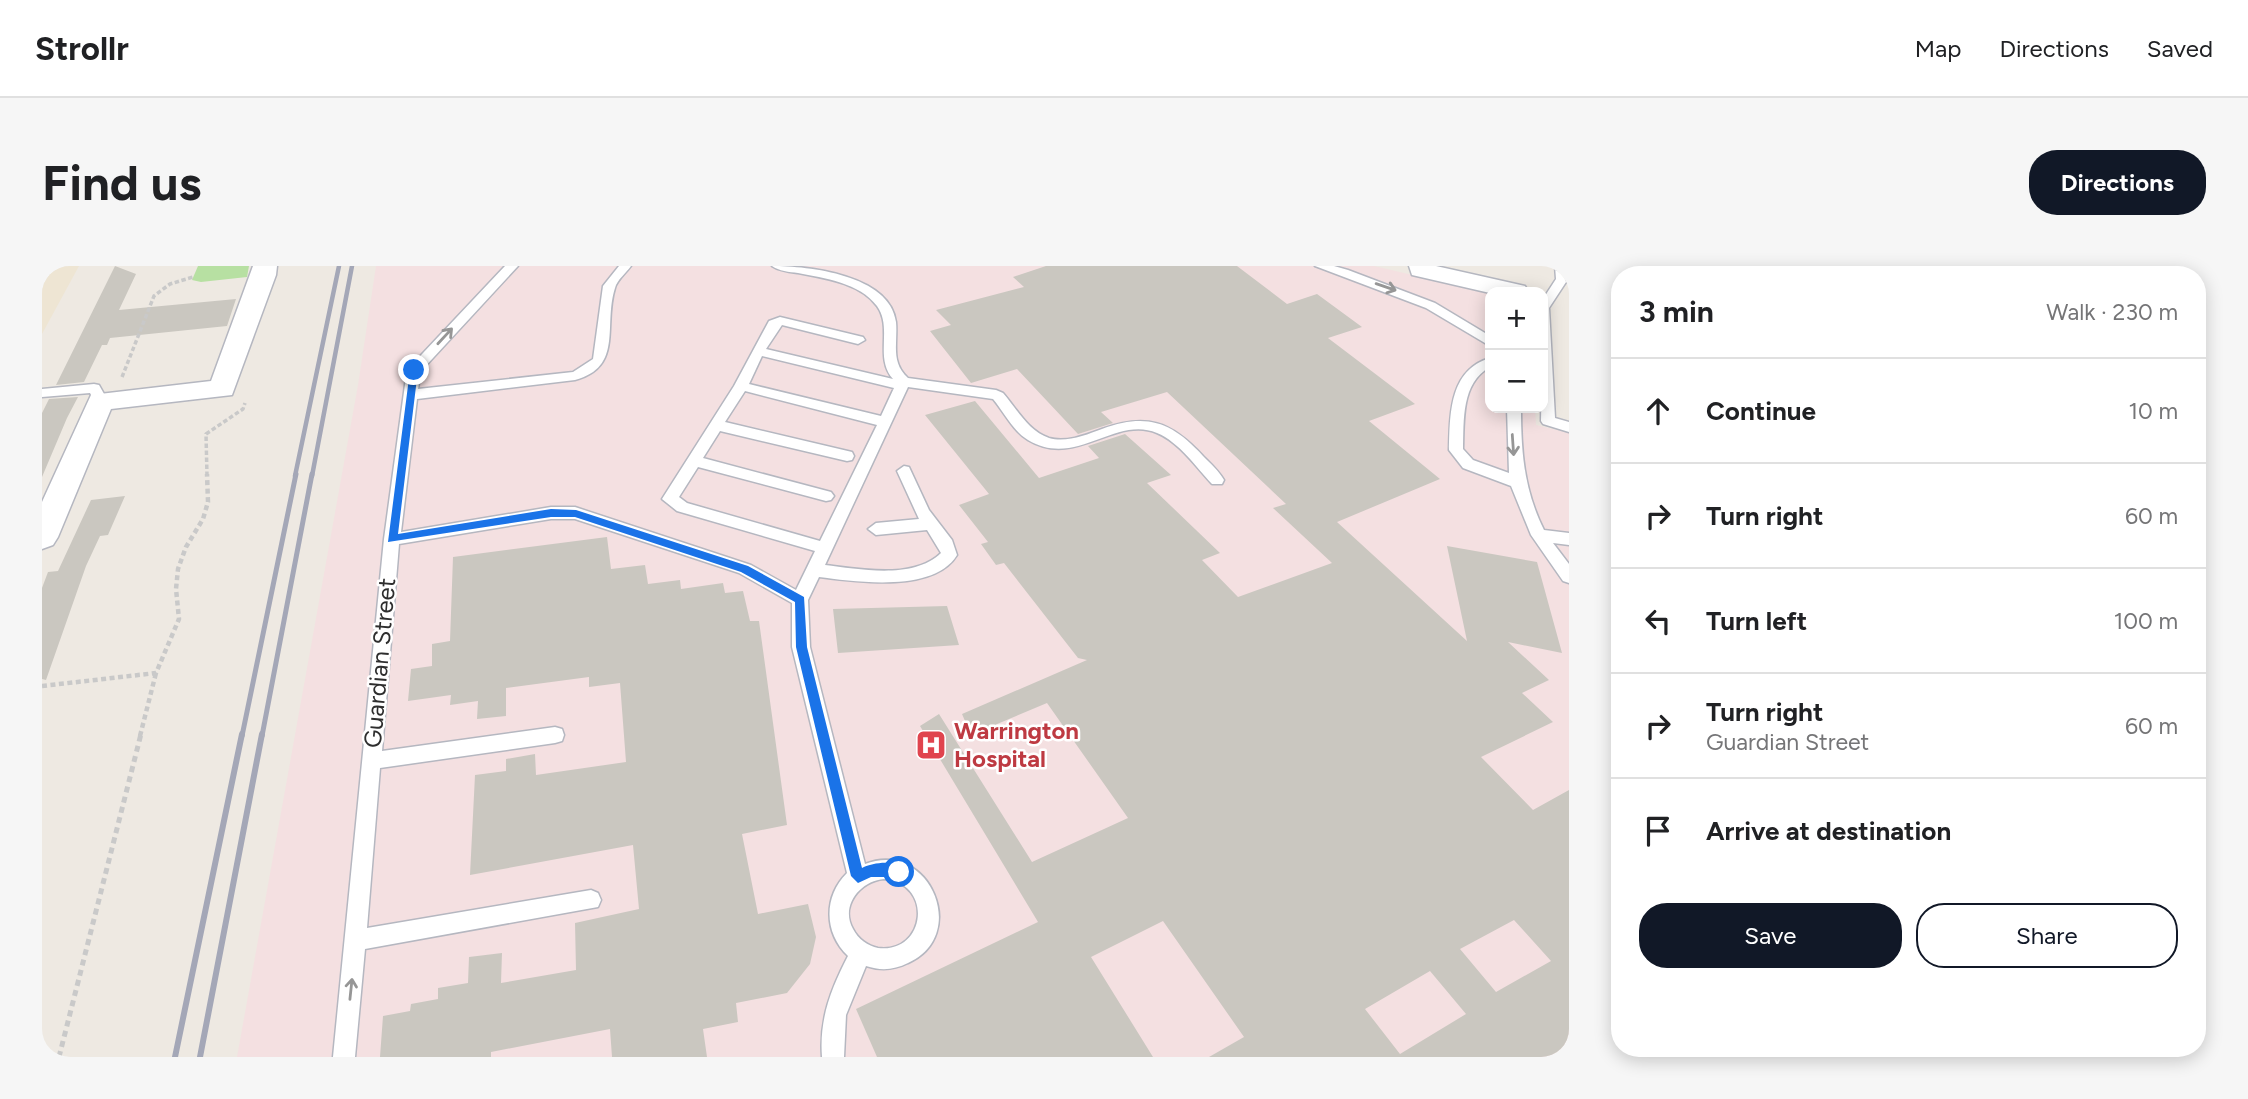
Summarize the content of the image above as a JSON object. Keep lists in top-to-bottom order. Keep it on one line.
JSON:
{"streets":{"lane":["Guardian Street"]},"places":{"hospital":["Warrington Hospital"]},"page":{"header":"Strollr","nav":["Map","Directions","Saved"],"buttons":["Directions",["Save","Share"]],"title":"Find us","heading":["3 min","Walk · 230 m"],"map_buttons":["+","−"],"list":[["Continue","10 m"],["Turn right","60 m"],["Turn left","100 m"],["Turn right","Guardian Street","60 m"],"Arrive at destination"]}}
